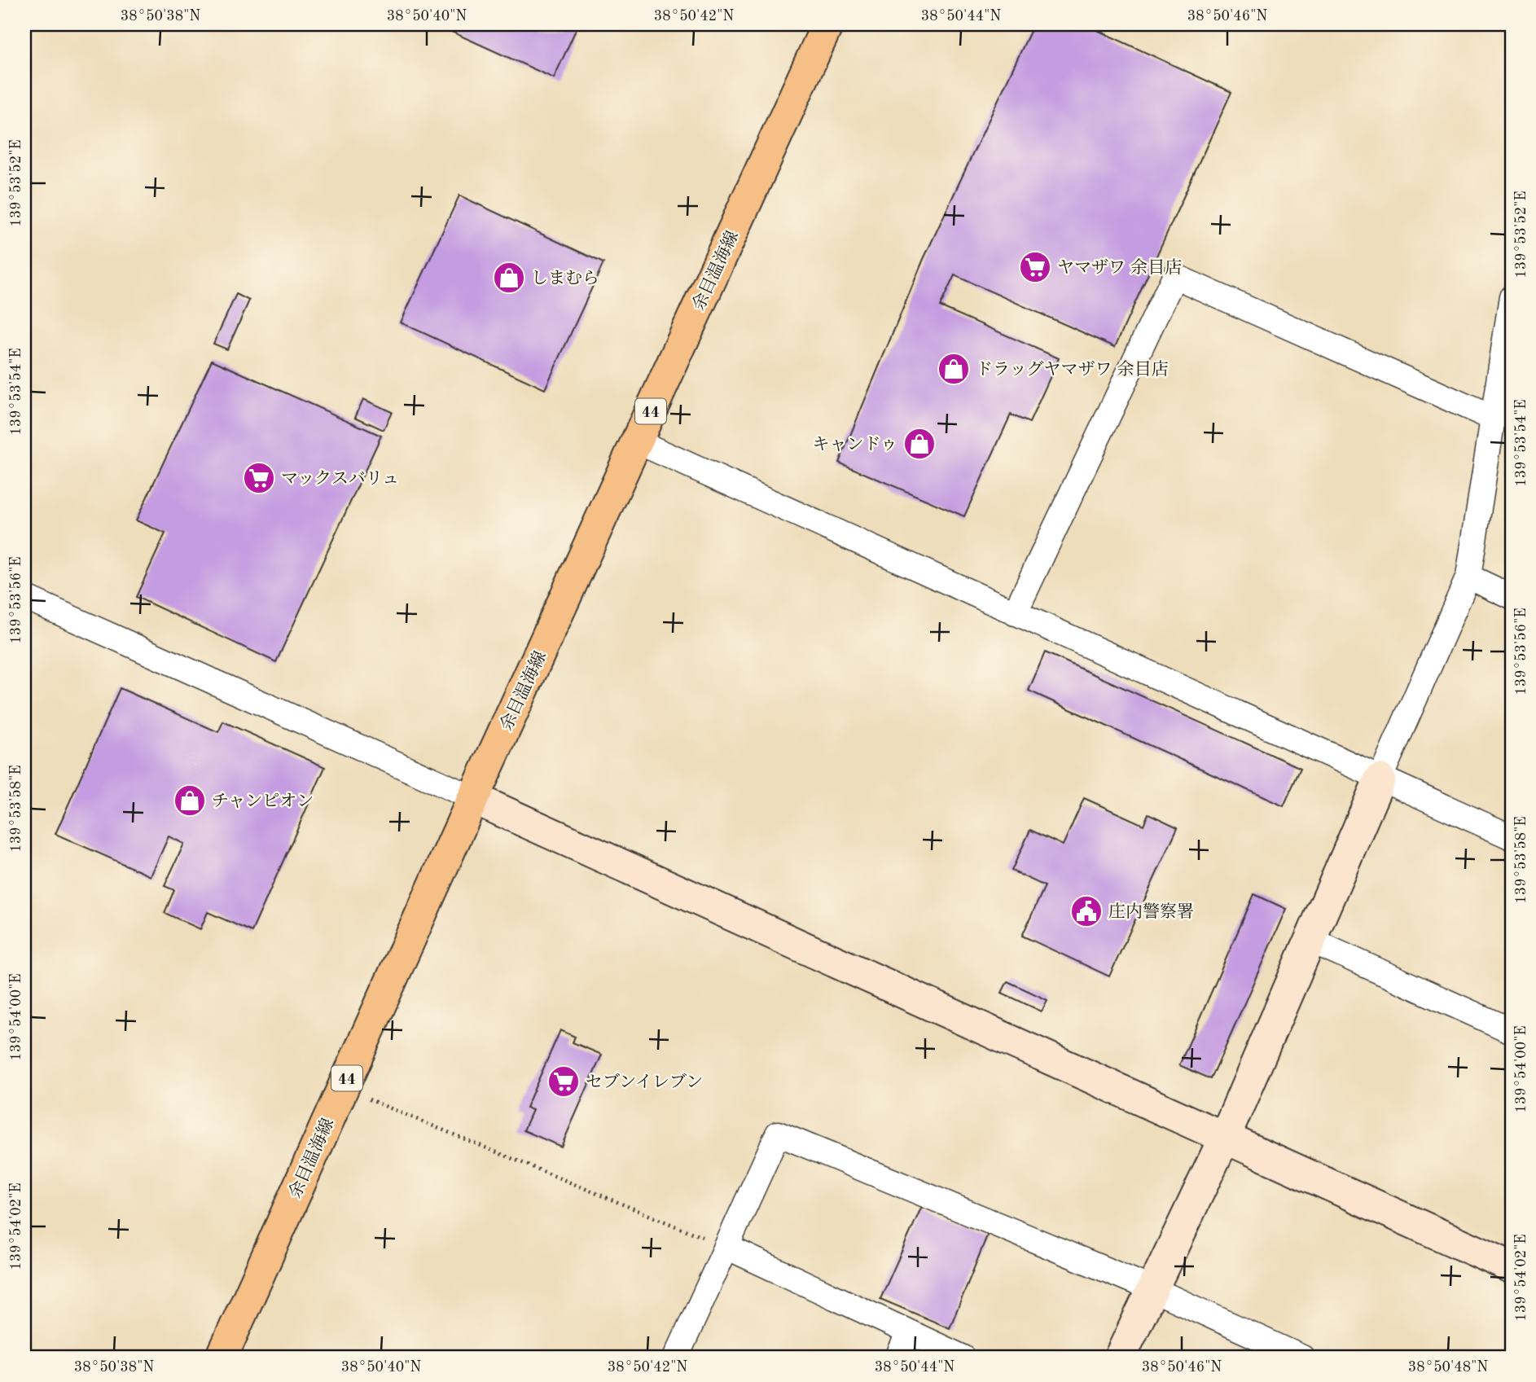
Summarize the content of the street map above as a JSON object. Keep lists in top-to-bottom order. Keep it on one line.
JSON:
{"streets":{"main road":["余目温海線","44"]},"places":{"supermarket":["ヤマザワ 余目店","マックスバリュ","セブンイレブン"],"shop":["しまむら","ドラッグヤマザワ 余目店","キャンドゥ","チャンピオン"],"public building":["庄内警察署"]},"coordinates":["38°50'38\"N","38°50'40\"N","38°50'42\"N","38°50'44\"N","38°50'46\"N","139°53'52\"E","139°53'54\"E","139°53'56\"E","139°53'58\"E","139°54'00\"E","139°54'02\"E","38°50'48\"N"]}
